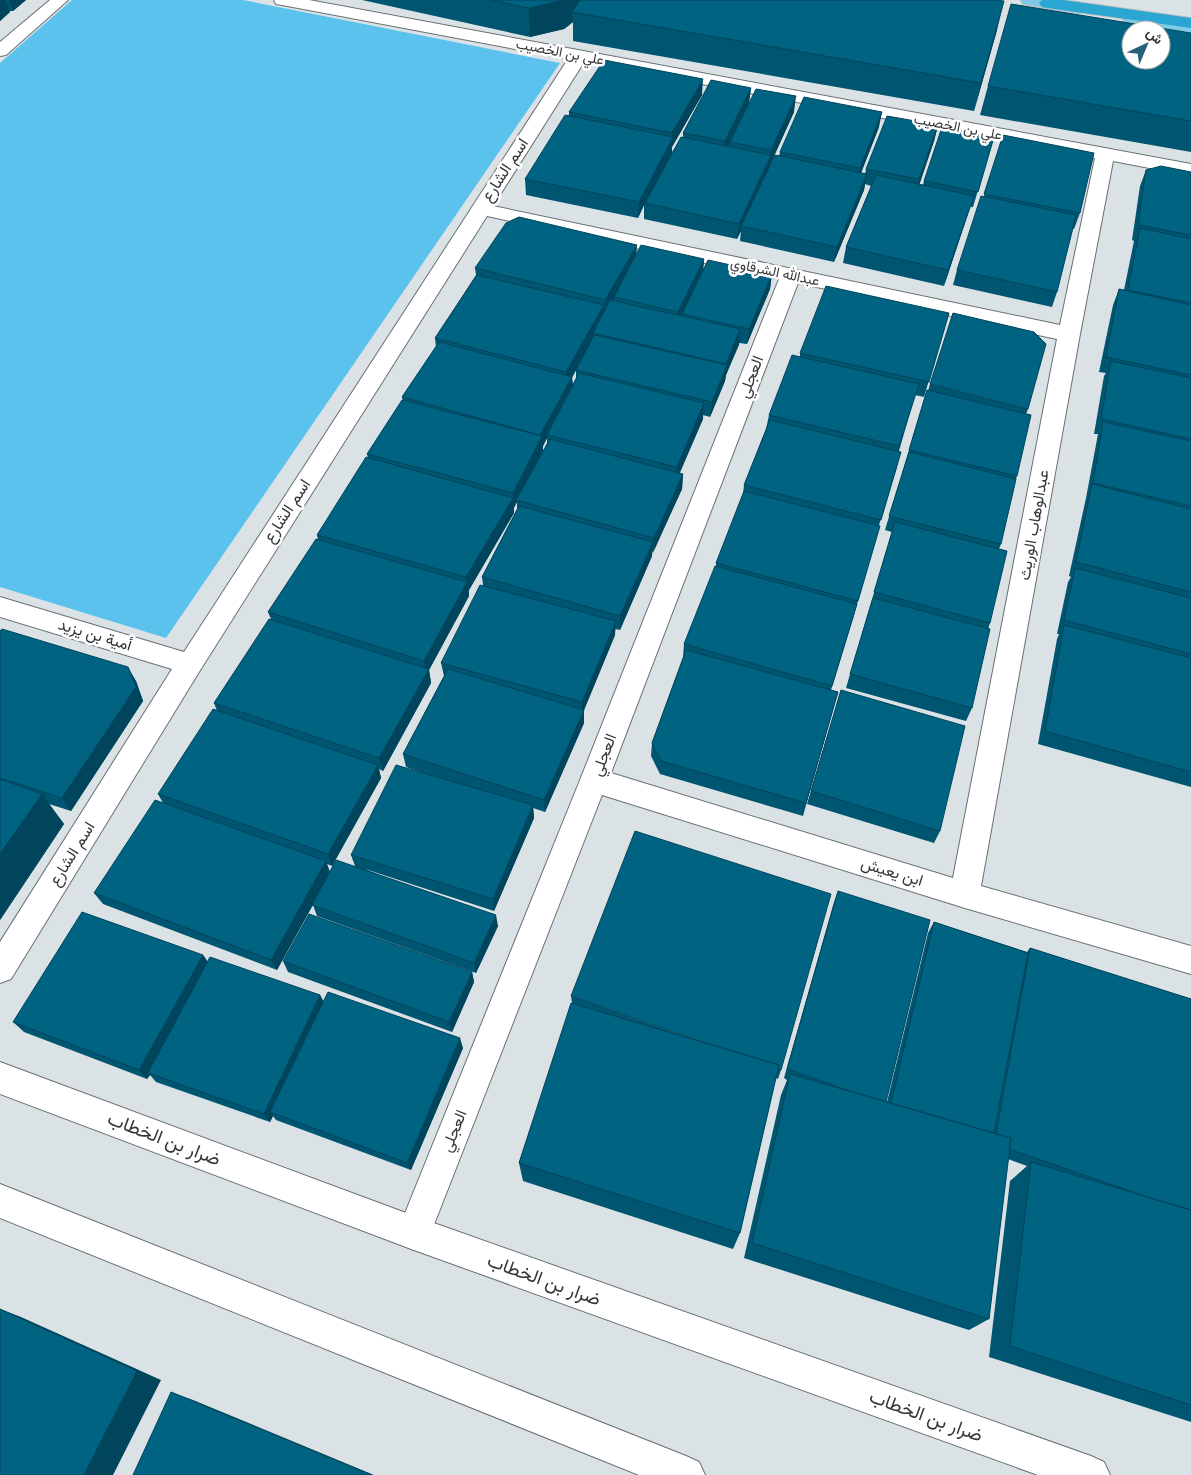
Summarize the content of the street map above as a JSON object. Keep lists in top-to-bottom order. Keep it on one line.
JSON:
{"streets":{"street":["علي بن الخصيب","اسم الشارع","عبدالله الشرقاوي","العجلي","عبدالوهاب الوريث","أمية بن يزيد","ابن يعيش","ضرار بن الخطاب"]},"crossings":[["علي بن الخصيب","اسم الشارع"],["علي بن الخصيب","عبدالوهاب الوريث"],["اسم الشارع","عبدالله الشرقاوي"],["اسم الشارع","أمية بن يزيد"],["عبدالله الشرقاوي","العجلي"],["عبدالله الشرقاوي","عبدالوهاب الوريث"],["العجلي","ابن يعيش"],["العجلي","ضرار بن الخطاب"],["عبدالوهاب الوريث","ابن يعيش"]],"north":"top right"}
